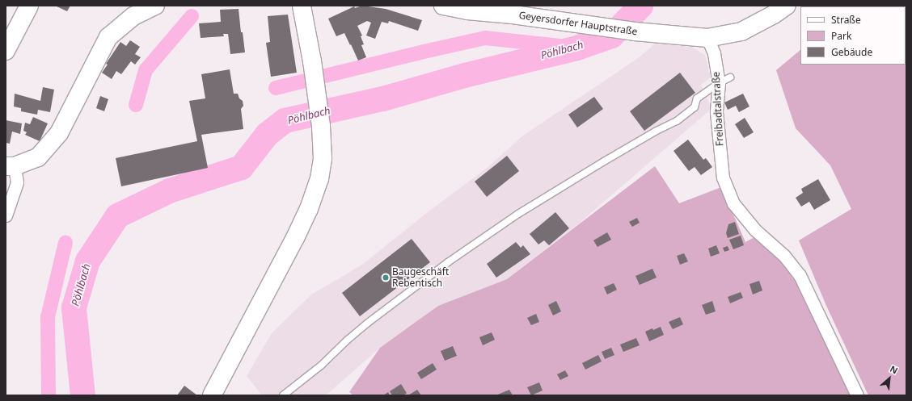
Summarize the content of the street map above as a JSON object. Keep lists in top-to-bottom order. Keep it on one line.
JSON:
{"streets":{"main road":["Geyersdorfer Hauptstraße"],"street":["Freibadtalstraße"]},"crossings":[["Geyersdorfer Hauptstraße","Freibadtalstraße"]],"water":["Pöhlbach"],"places":["Baugeschäft Rebentisch"],"legend":["Straße","Park","Gebäude"],"north":"top right"}
